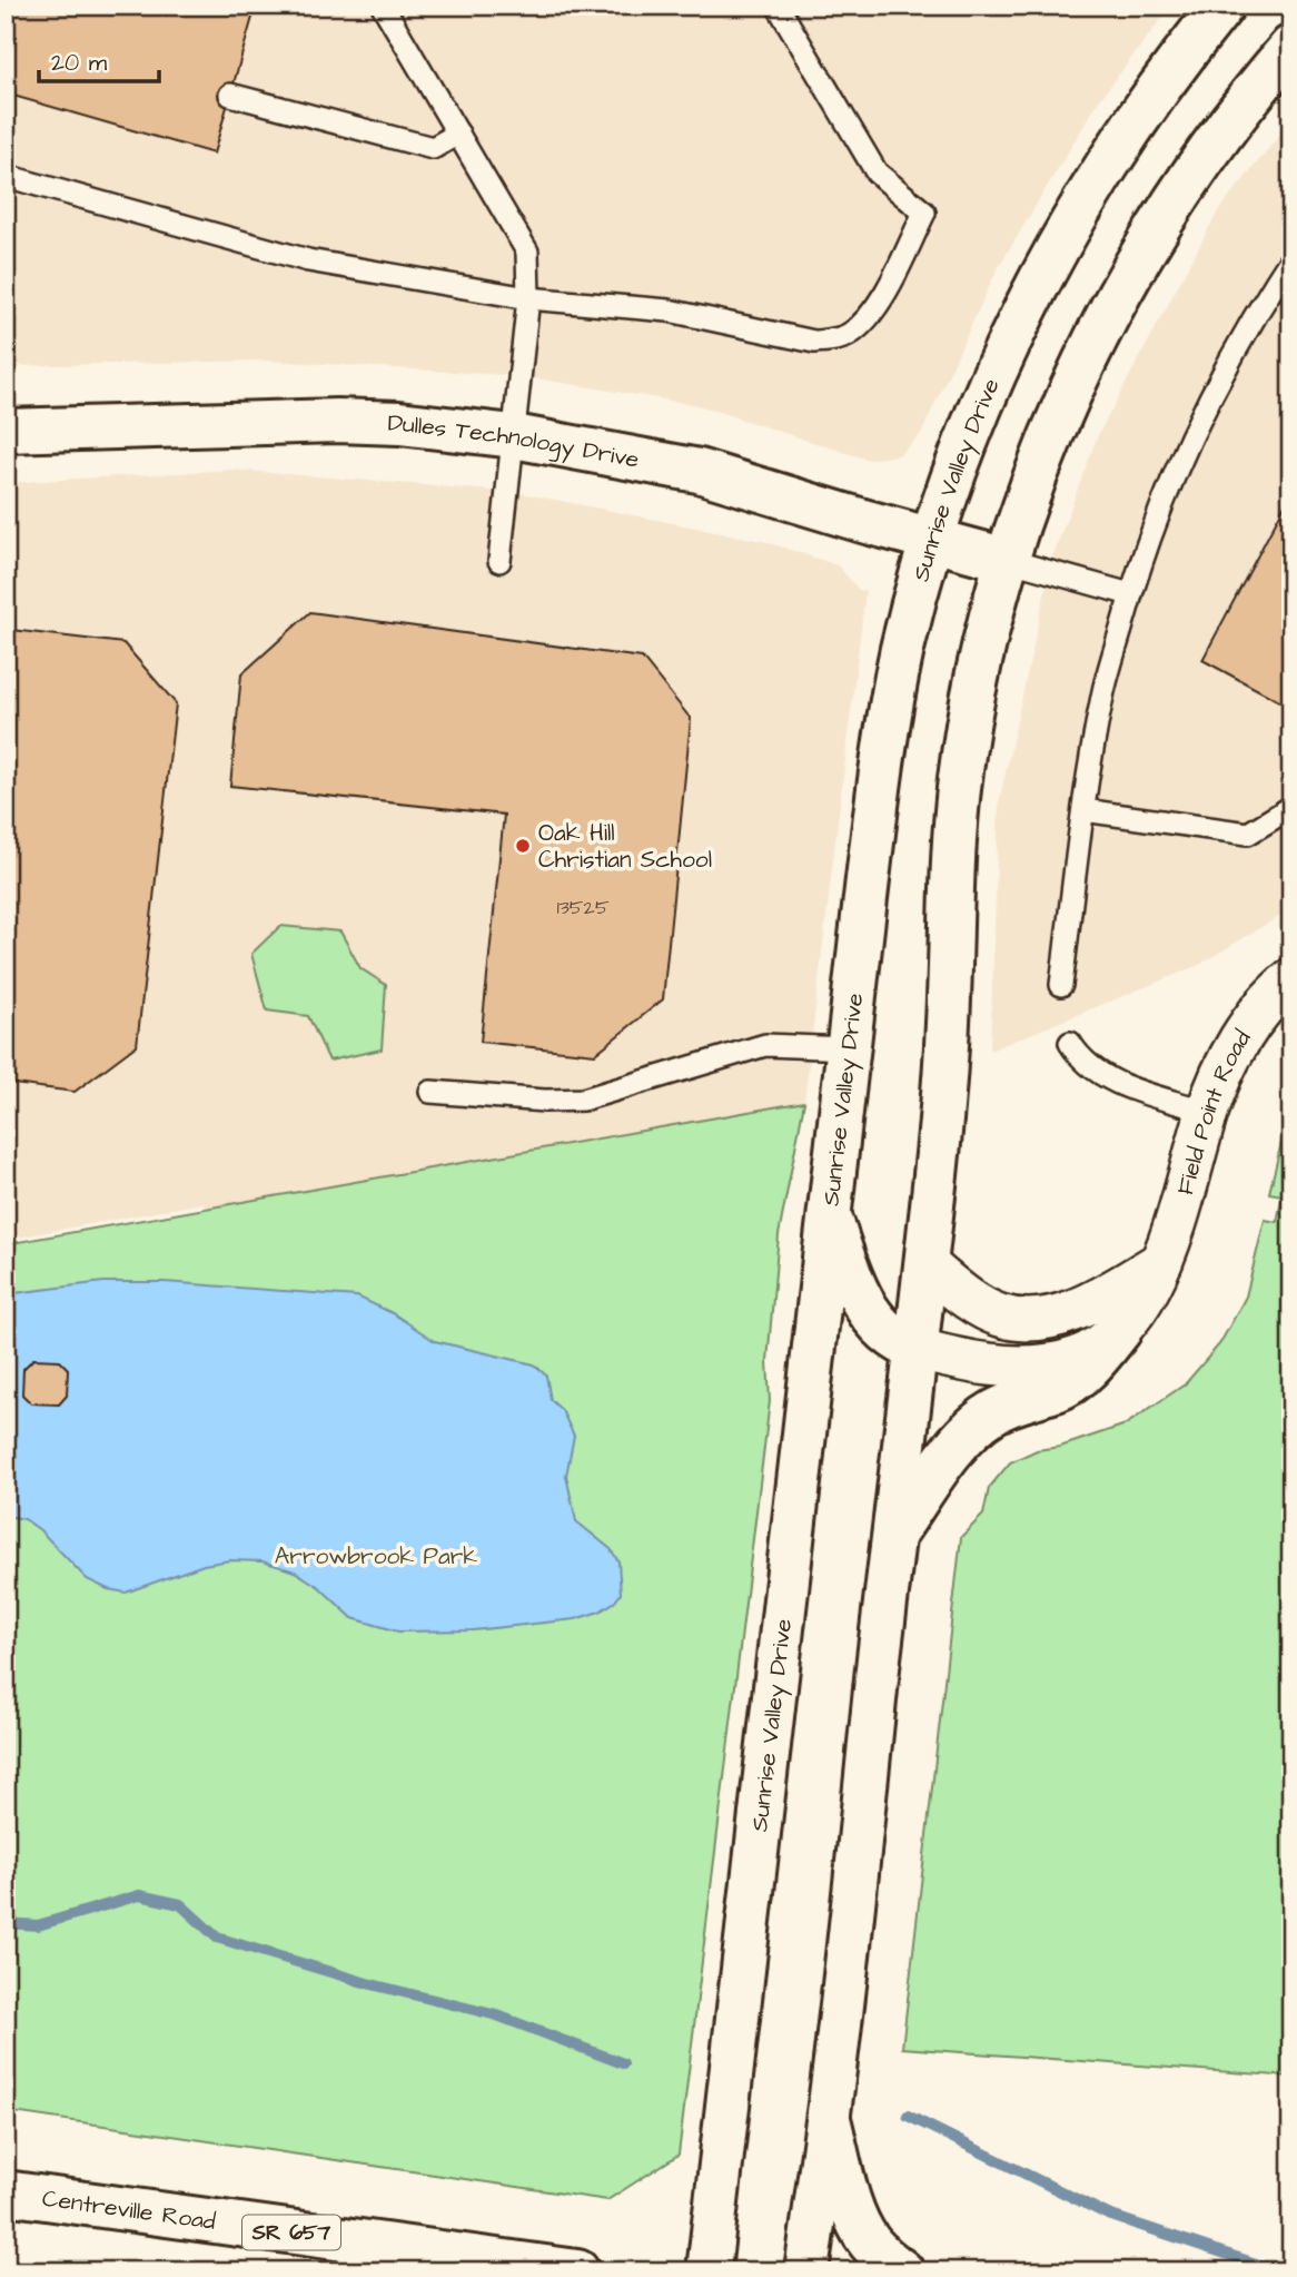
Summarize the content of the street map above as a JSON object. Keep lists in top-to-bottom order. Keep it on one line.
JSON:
{"streets":{"main road":["Dulles Technology Drive","Sunrise Valley Drive","Centreville Road","SR 657"],"street":["Field Point Road"]},"crossings":[["Dulles Technology Drive","Sunrise Valley Drive"]],"parks":["Arrowbrook Park"],"places":["Oak Hill Christian School"],"house_numbers":["13525"],"scale_bar":"20 m"}
